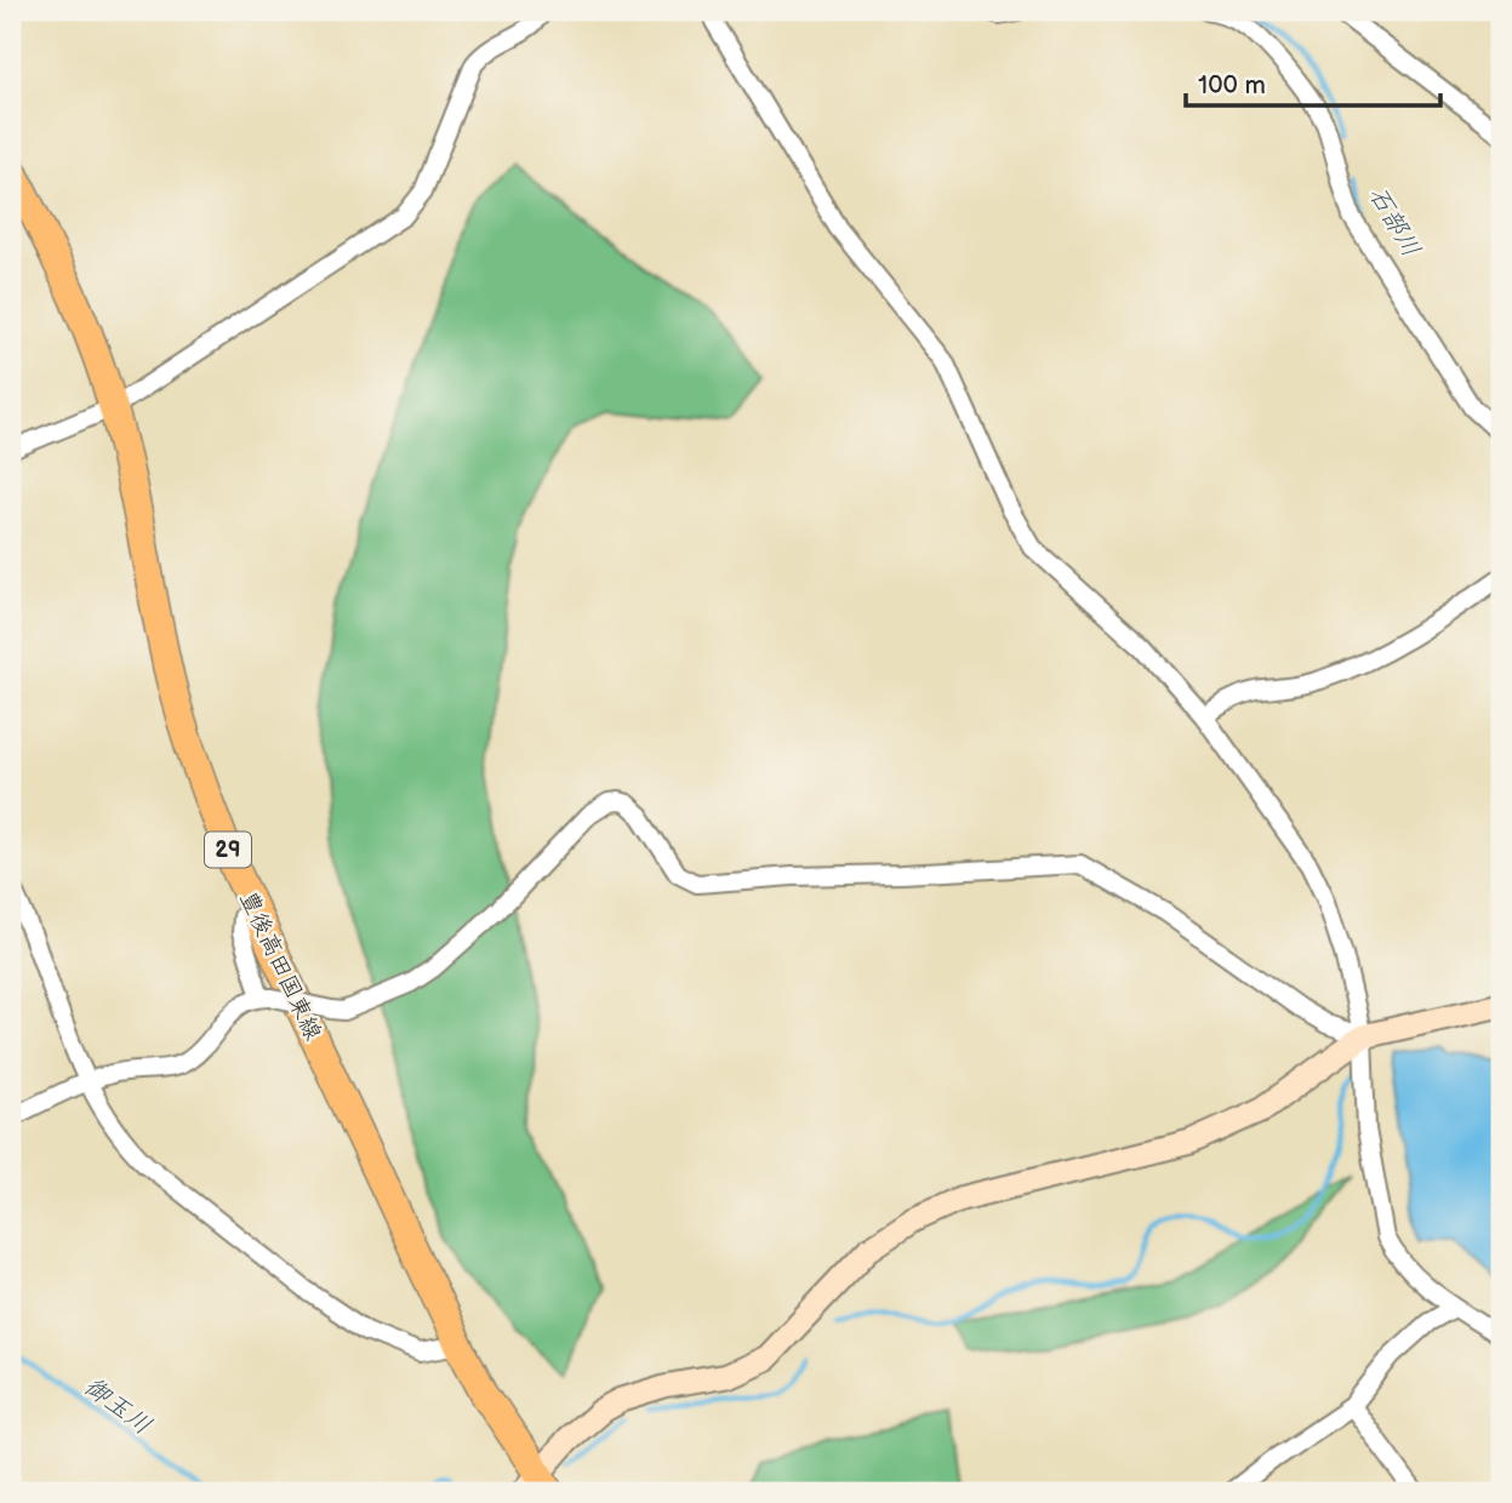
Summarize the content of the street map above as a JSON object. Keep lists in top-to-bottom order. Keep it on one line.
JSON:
{"streets":{"main road":["29","豊後高田国東線"]},"water":["石部川","御玉川"],"scale_bar":"100 m"}
